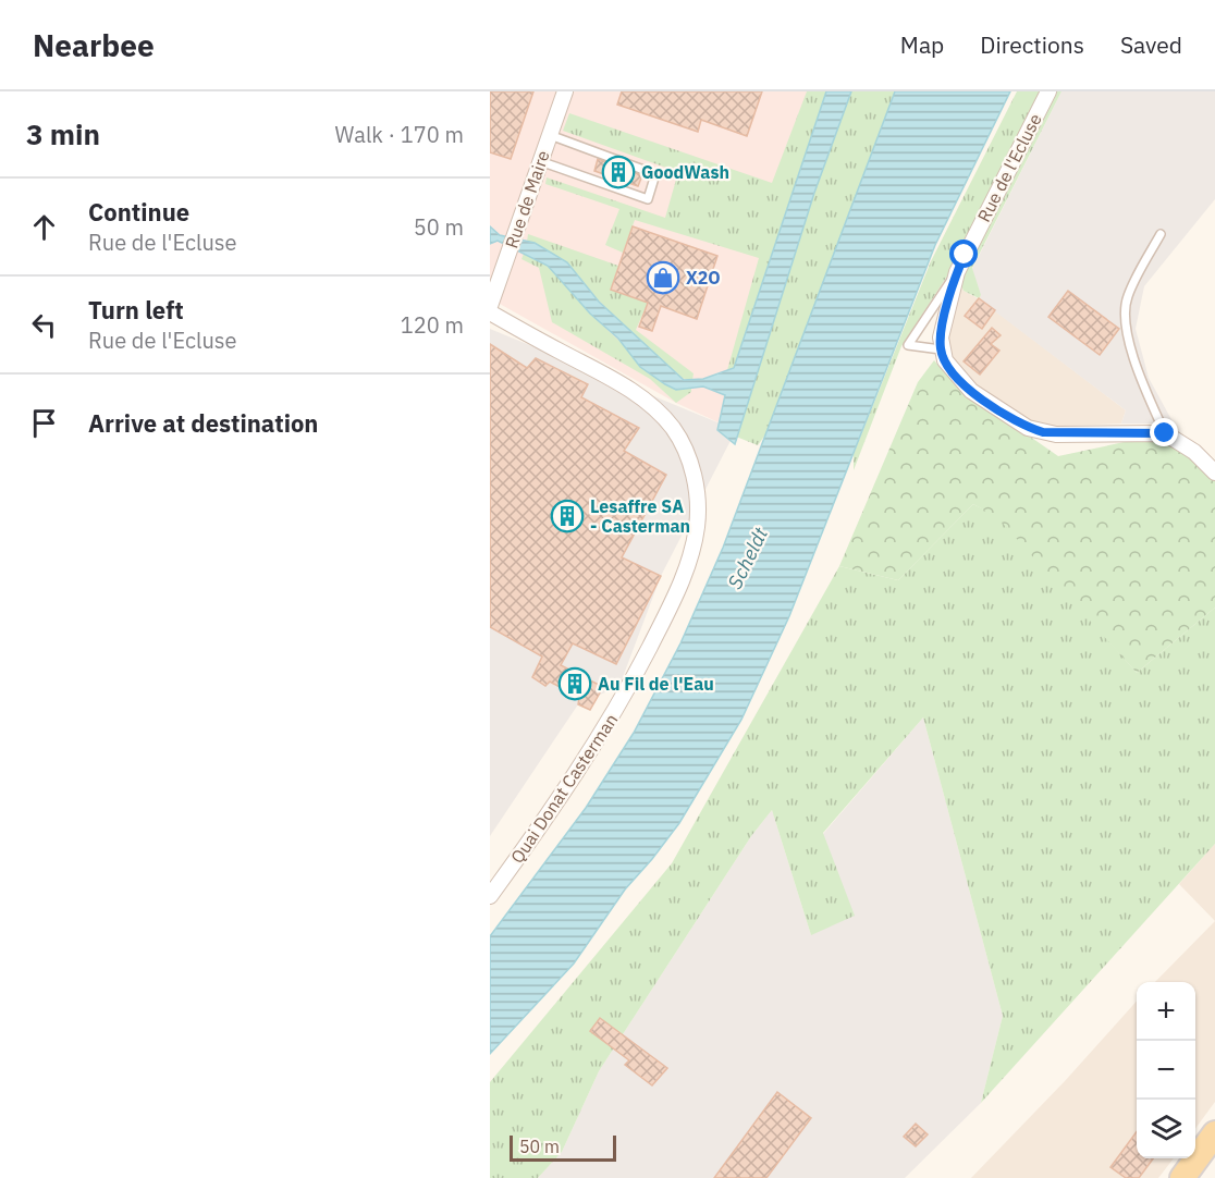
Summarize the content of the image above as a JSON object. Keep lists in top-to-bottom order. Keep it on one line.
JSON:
{"streets":{"street":["Rue de l'Ecluse","Rue de Maire","Quai Donat Casterman"]},"water":["Scheldt"],"places":{"building":["GoodWash","Lesaffre SA - Casterman","Au Fil de l'Eau"],"shop":["X2O"]},"scale_bar":"50 m","page":{"header":"Nearbee","nav":["Map","Directions","Saved"],"heading":["3 min","Walk · 170 m"],"list":[["Continue","Rue de l'Ecluse","50 m"],["Turn left","Rue de l'Ecluse","120 m"],"Arrive at destination"],"map_buttons":["+","−"],"scale":"50 m"}}
